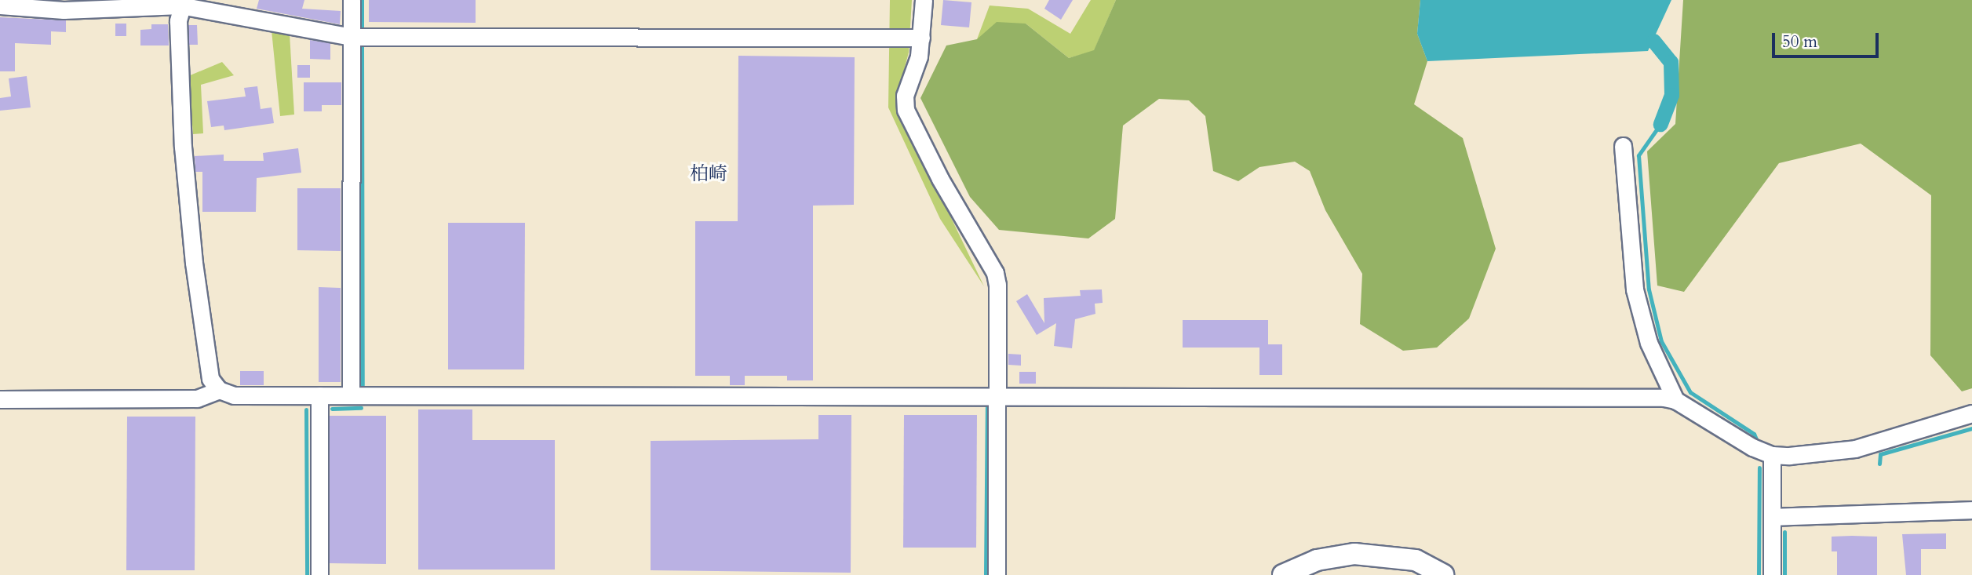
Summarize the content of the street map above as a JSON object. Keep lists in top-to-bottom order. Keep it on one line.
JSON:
{"districts":["柏崎"],"scale_bar":"50 m"}
